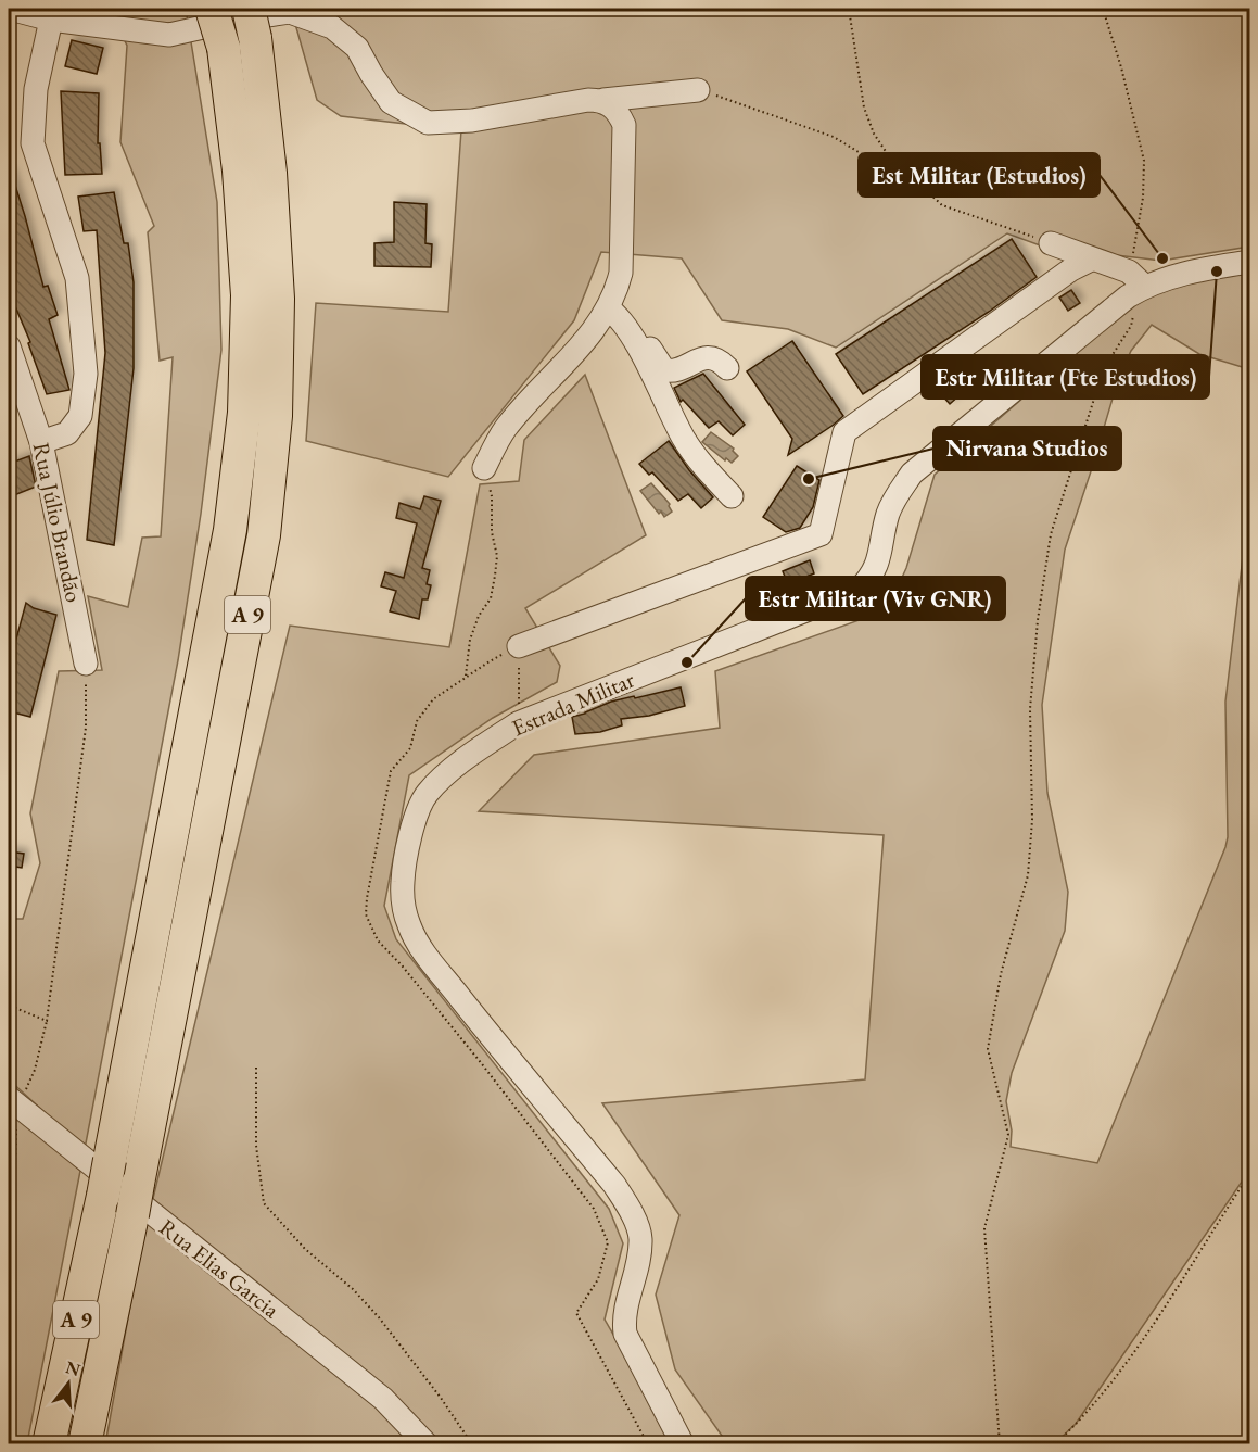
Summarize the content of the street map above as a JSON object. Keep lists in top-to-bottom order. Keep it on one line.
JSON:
{"streets":{"highway":["A 9"],"street":["Rua Júlio Brandão","Estrada Militar","Rua Elias Garcia"]},"places":["Est Militar (Estudios)","Estr Militar (Fte Estudios)","Nirvana Studios","Estr Militar (Viv GNR)"],"north":"top"}
